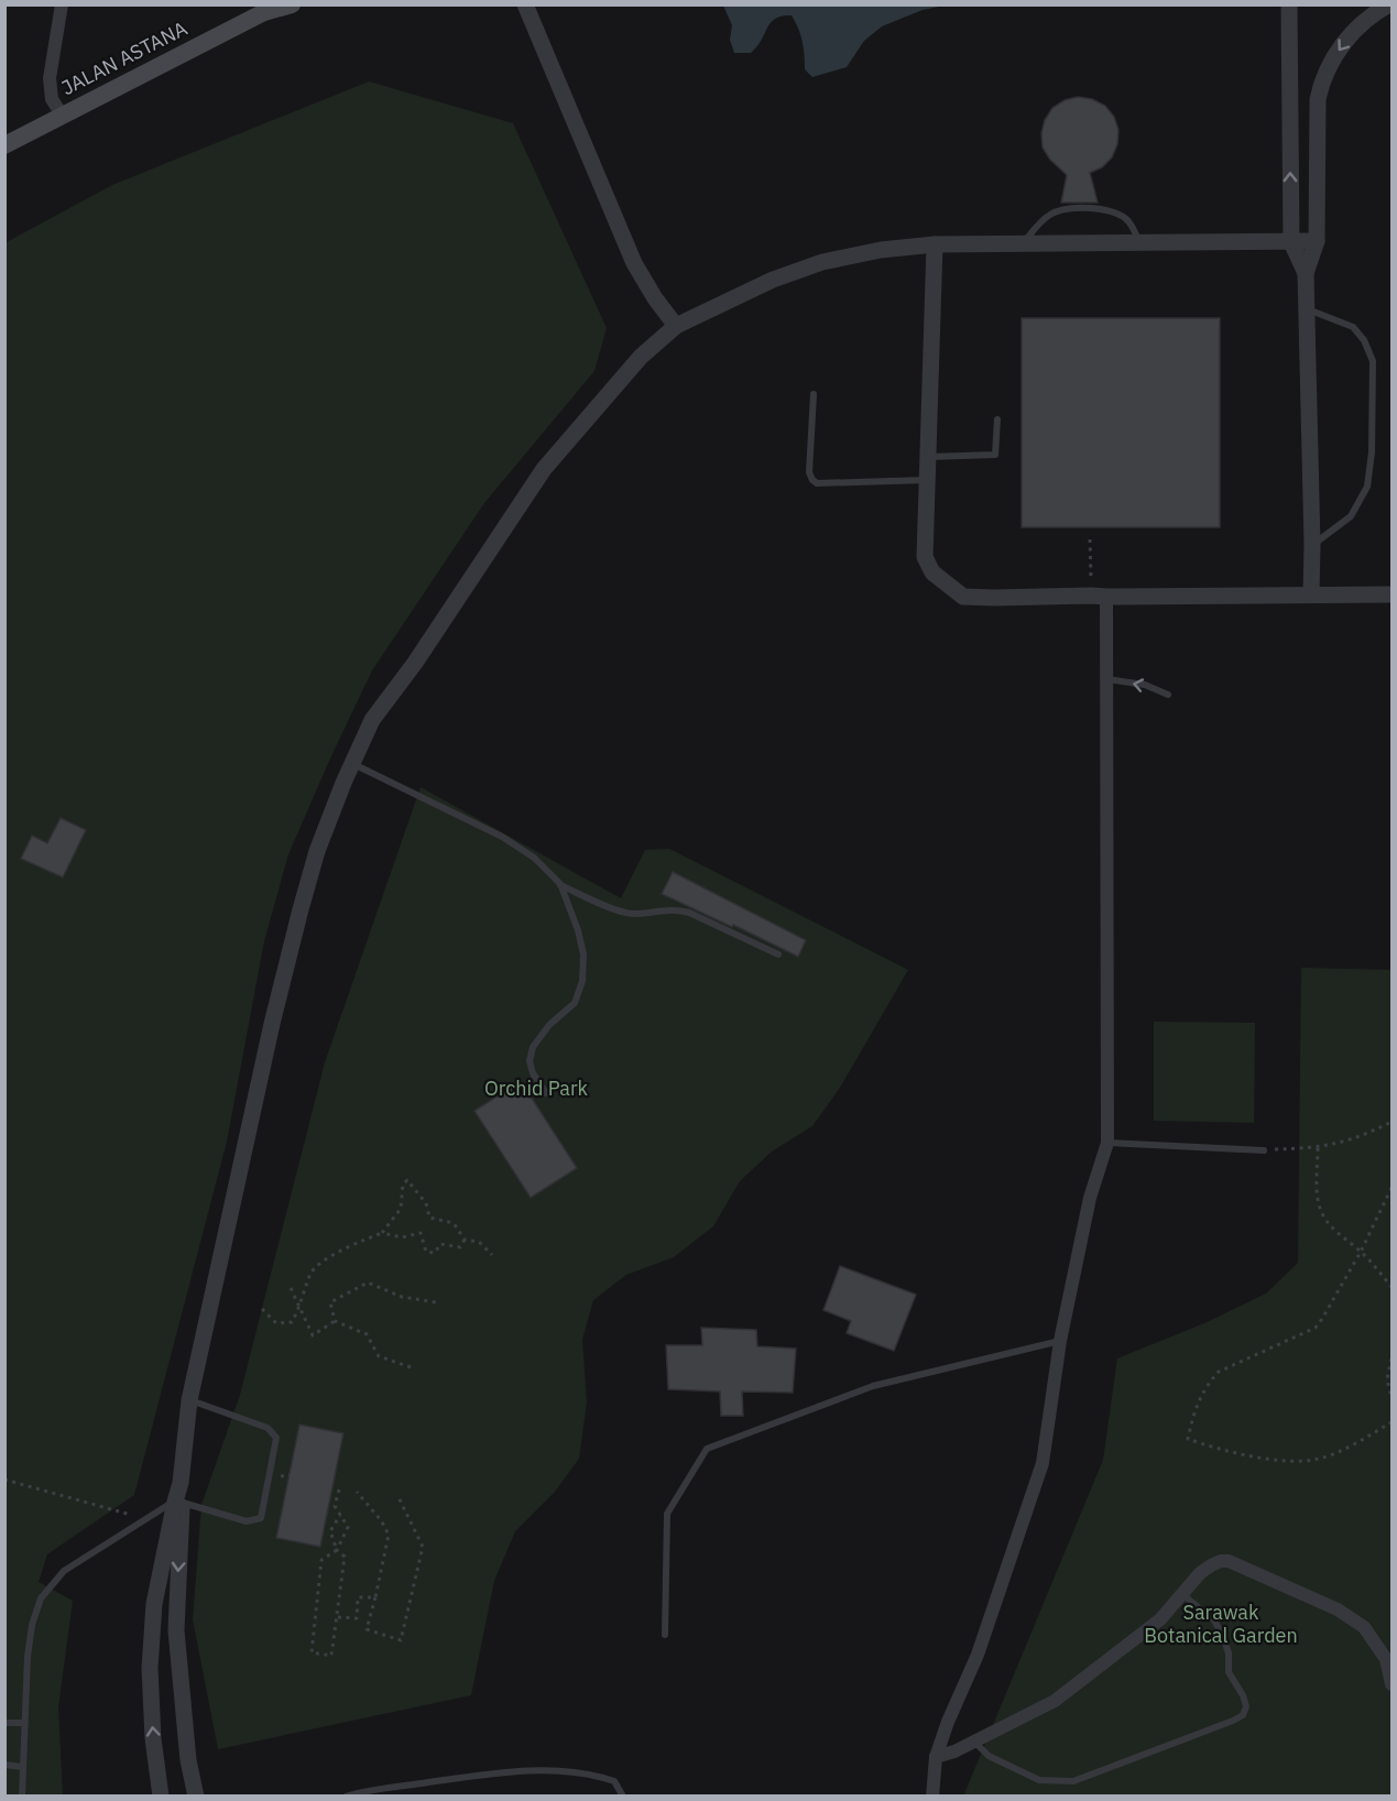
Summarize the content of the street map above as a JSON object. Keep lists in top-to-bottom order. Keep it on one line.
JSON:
{"streets":{"main road":["JALAN ASTANA"]},"parks":["Orchid Park","Sarawak Botanical Garden"]}
